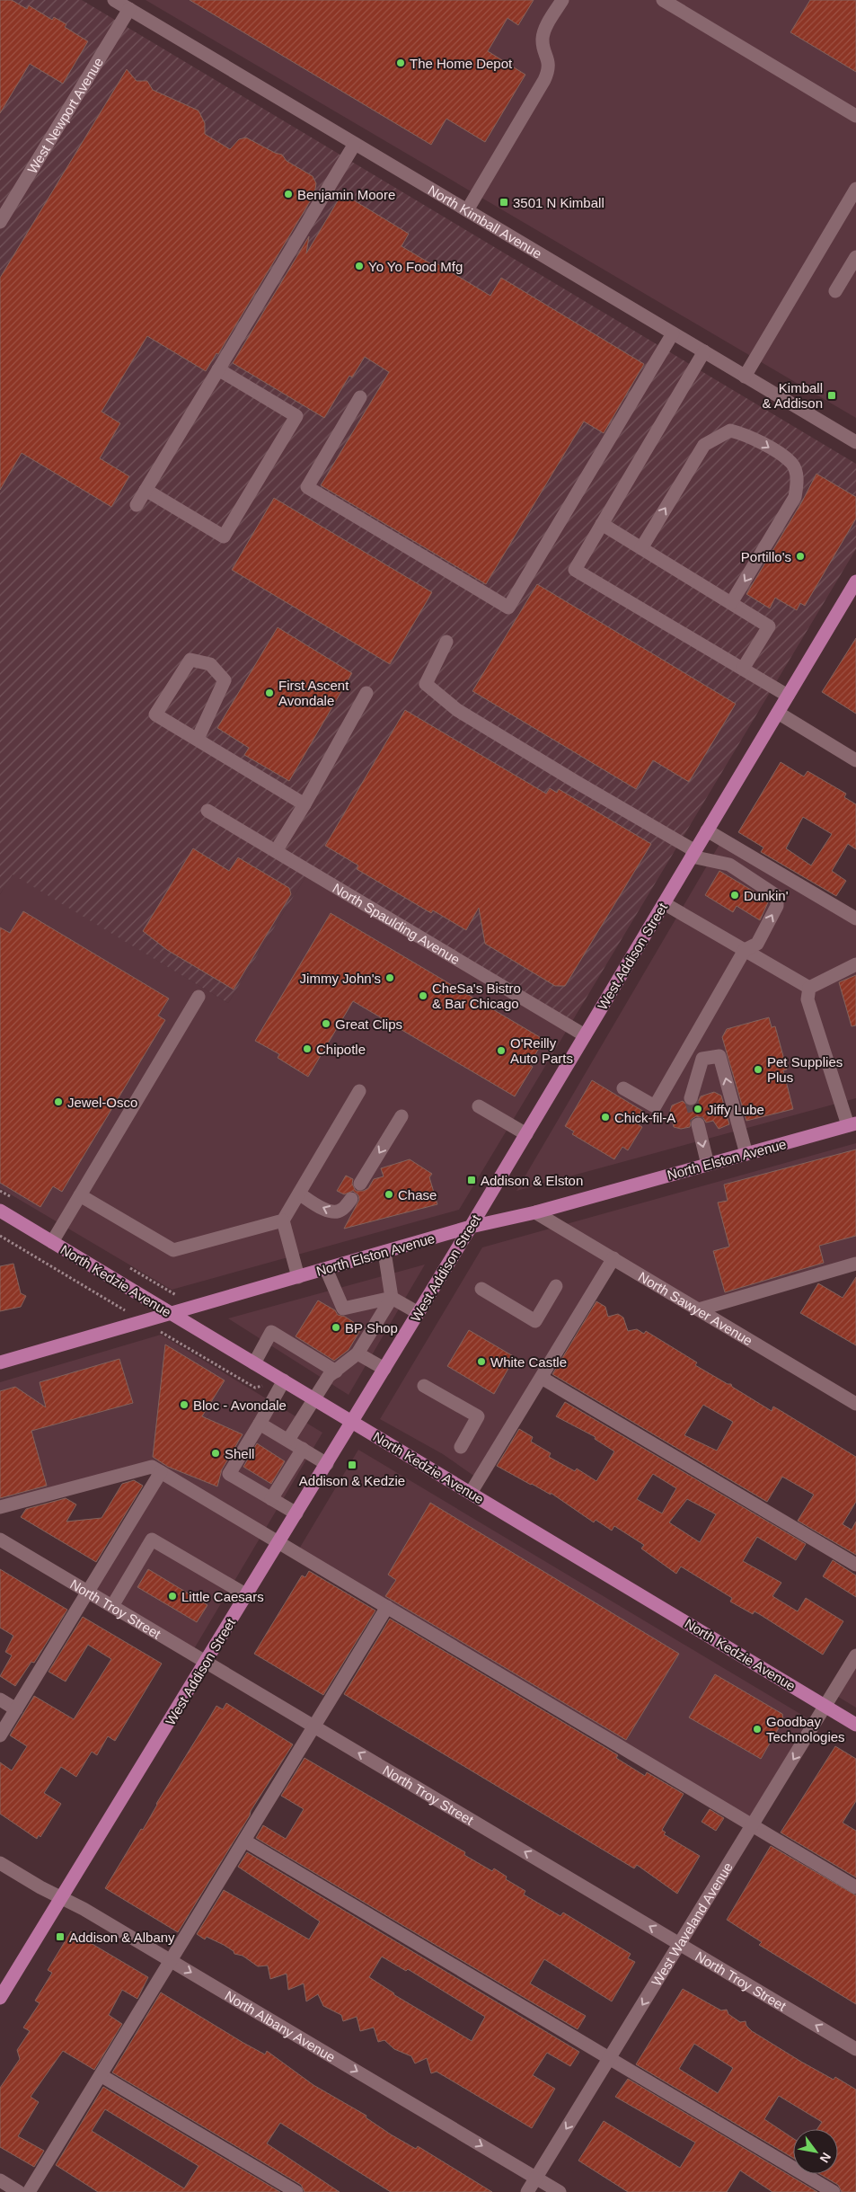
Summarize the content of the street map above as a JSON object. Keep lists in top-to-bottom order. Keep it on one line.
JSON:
{"streets":{"main road":["West Addison Street","North Elston Avenue","North Kedzie Avenue"],"street":["West Newport Avenue","North Kimball Avenue","North Spaulding Avenue","North Sawyer Avenue","North Troy Street","West Waveland Avenue","North Albany Avenue"]},"crossings":[["West Newport Avenue","North Kimball Avenue"],["North Spaulding Avenue","West Addison Street"],["West Addison Street","North Elston Avenue"],["West Addison Street","North Kedzie Avenue"],["West Addison Street","North Troy Street"],["West Addison Street","North Albany Avenue"],["North Elston Avenue","North Kedzie Avenue"],["North Elston Avenue","North Sawyer Avenue"],["North Kedzie Avenue","West Waveland Avenue"],["North Troy Street","West Waveland Avenue"],["West Waveland Avenue","North Albany Avenue"]],"one_way":["North Troy Street","West Waveland Avenue","North Albany Avenue"],"places":{"other":["The Home Depot","Benjamin Moore","Yo Yo Food Mfg","Portillo's","First Ascent Avondale","Dunkin'","Jimmy John's","CheSa's Bistro & Bar Chicago","Great Clips","Chipotle","O'Reilly Auto Parts","Pet Supplies Plus","Jewel-Osco","Jiffy Lube","Chick-fil-A","Chase","BP Shop","White Castle","Bloc - Avondale","Shell","Little Caesars","Goodbay Technologies"],"transit":["3501 N Kimball","Kimball & Addison","Addison & Elston","Addison & Kedzie","Addison & Albany"]},"north":"bottom right"}
